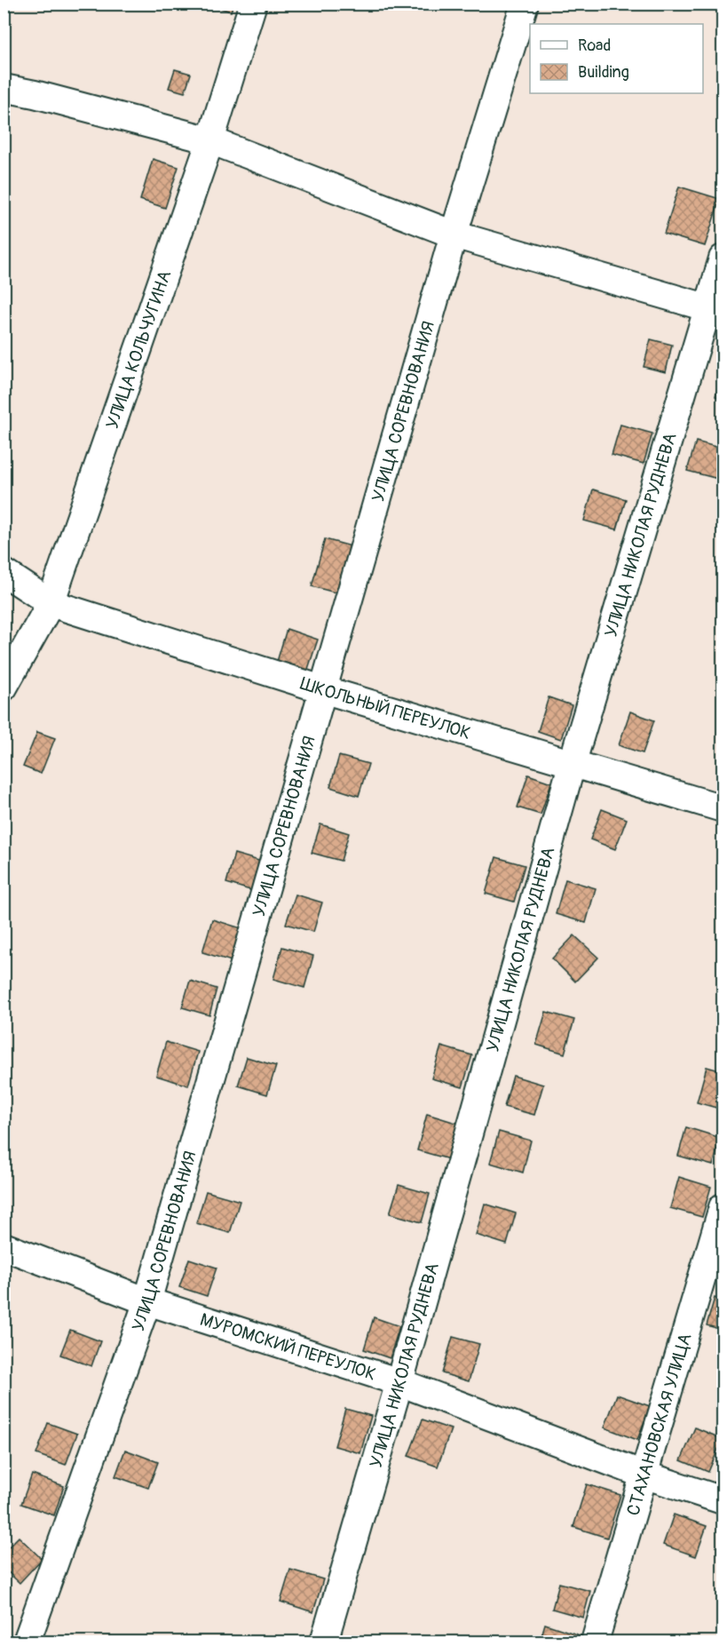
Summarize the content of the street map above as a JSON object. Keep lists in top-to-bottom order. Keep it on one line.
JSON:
{"streets":{"street":["УЛИЦА КОЛЬЧУГИНА","УЛИЦА СОРЕВНОВАНИЯ","УЛИЦА НИКОЛАЯ РУДНЕВА","ШКОЛЬНЫЙ ПЕРЕУЛОК","МУРОМСКИЙ ПЕРЕУЛОК","СТАХАНОВСКАЯ УЛИЦА"]},"crossings":[["УЛИЦА КОЛЬЧУГИНА","ШКОЛЬНЫЙ ПЕРЕУЛОК"],["УЛИЦА СОРЕВНОВАНИЯ","ШКОЛЬНЫЙ ПЕРЕУЛОК"],["УЛИЦА СОРЕВНОВАНИЯ","МУРОМСКИЙ ПЕРЕУЛОК"],["УЛИЦА НИКОЛАЯ РУДНЕВА","ШКОЛЬНЫЙ ПЕРЕУЛОК"],["УЛИЦА НИКОЛАЯ РУДНЕВА","МУРОМСКИЙ ПЕРЕУЛОК"],["МУРОМСКИЙ ПЕРЕУЛОК","СТАХАНОВСКАЯ УЛИЦА"]],"legend":["Road","Building"]}
